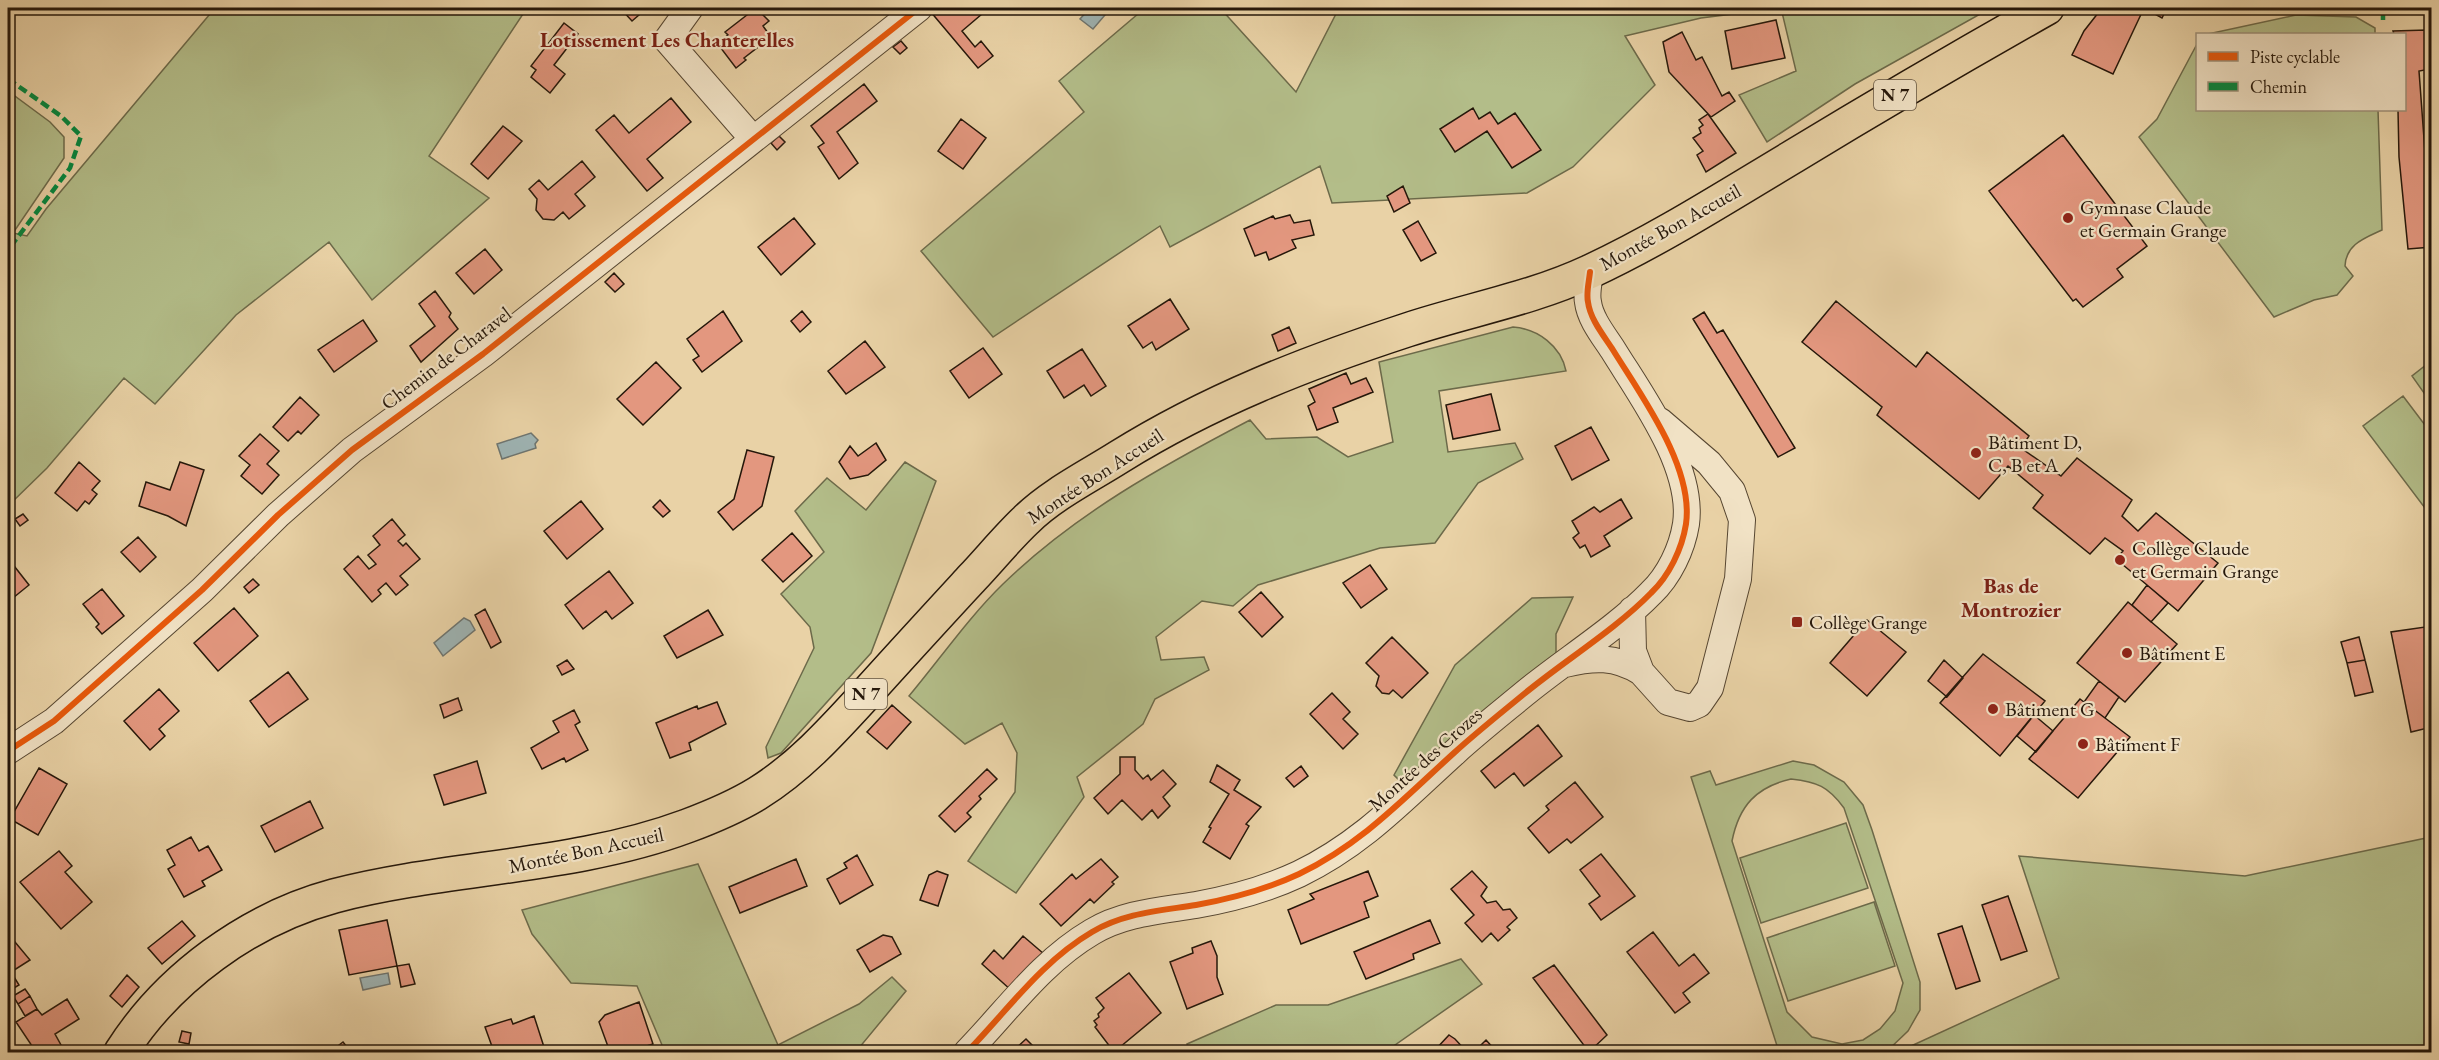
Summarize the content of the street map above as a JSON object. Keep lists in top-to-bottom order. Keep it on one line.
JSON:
{"streets":{"main road":["N 7","Montée Bon Accueil"],"street":["Chemin de Charavel","Montée des Crozes"]},"crossings":[["Montée Bon Accueil","Montée des Crozes"]],"districts":["Lotissement Les Chanterelles","Bas de Montrozier"],"places":{"other":["Gymnase Claude et Germain Grange","Bâtiment D, C, B et A","Collège Claude et Germain Grange","Bâtiment E","Bâtiment G","Bâtiment F"],"transit":["Collège Grange"]},"legend":["Piste cyclable","Chemin"]}
